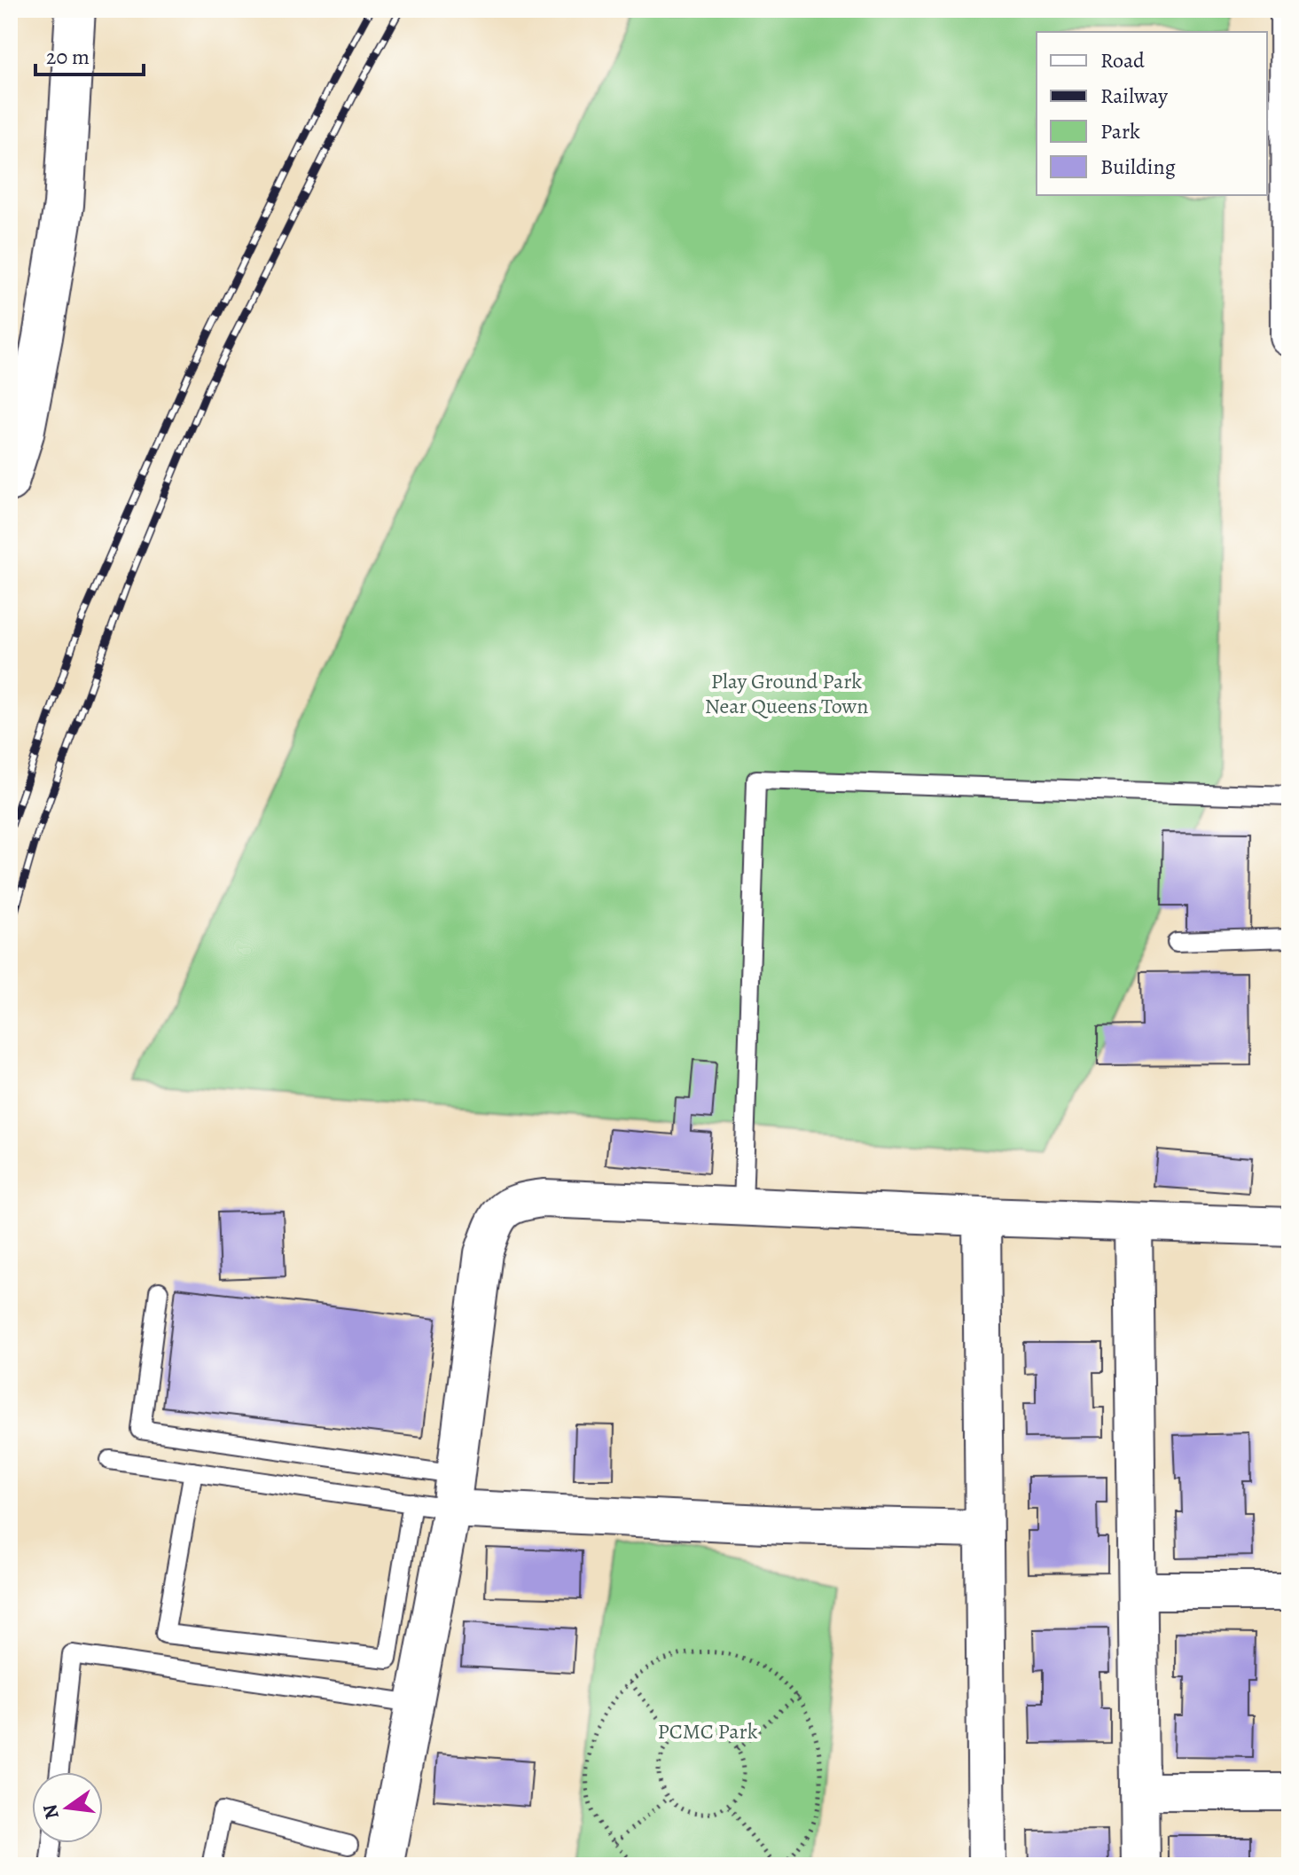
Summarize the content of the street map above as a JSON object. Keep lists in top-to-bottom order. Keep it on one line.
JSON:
{"parks":["Play Ground Park Near Queens Town","PCMC Park"],"legend":["Road","Railway","Park","Building"],"scale_bar":"20 m","north":"left"}
